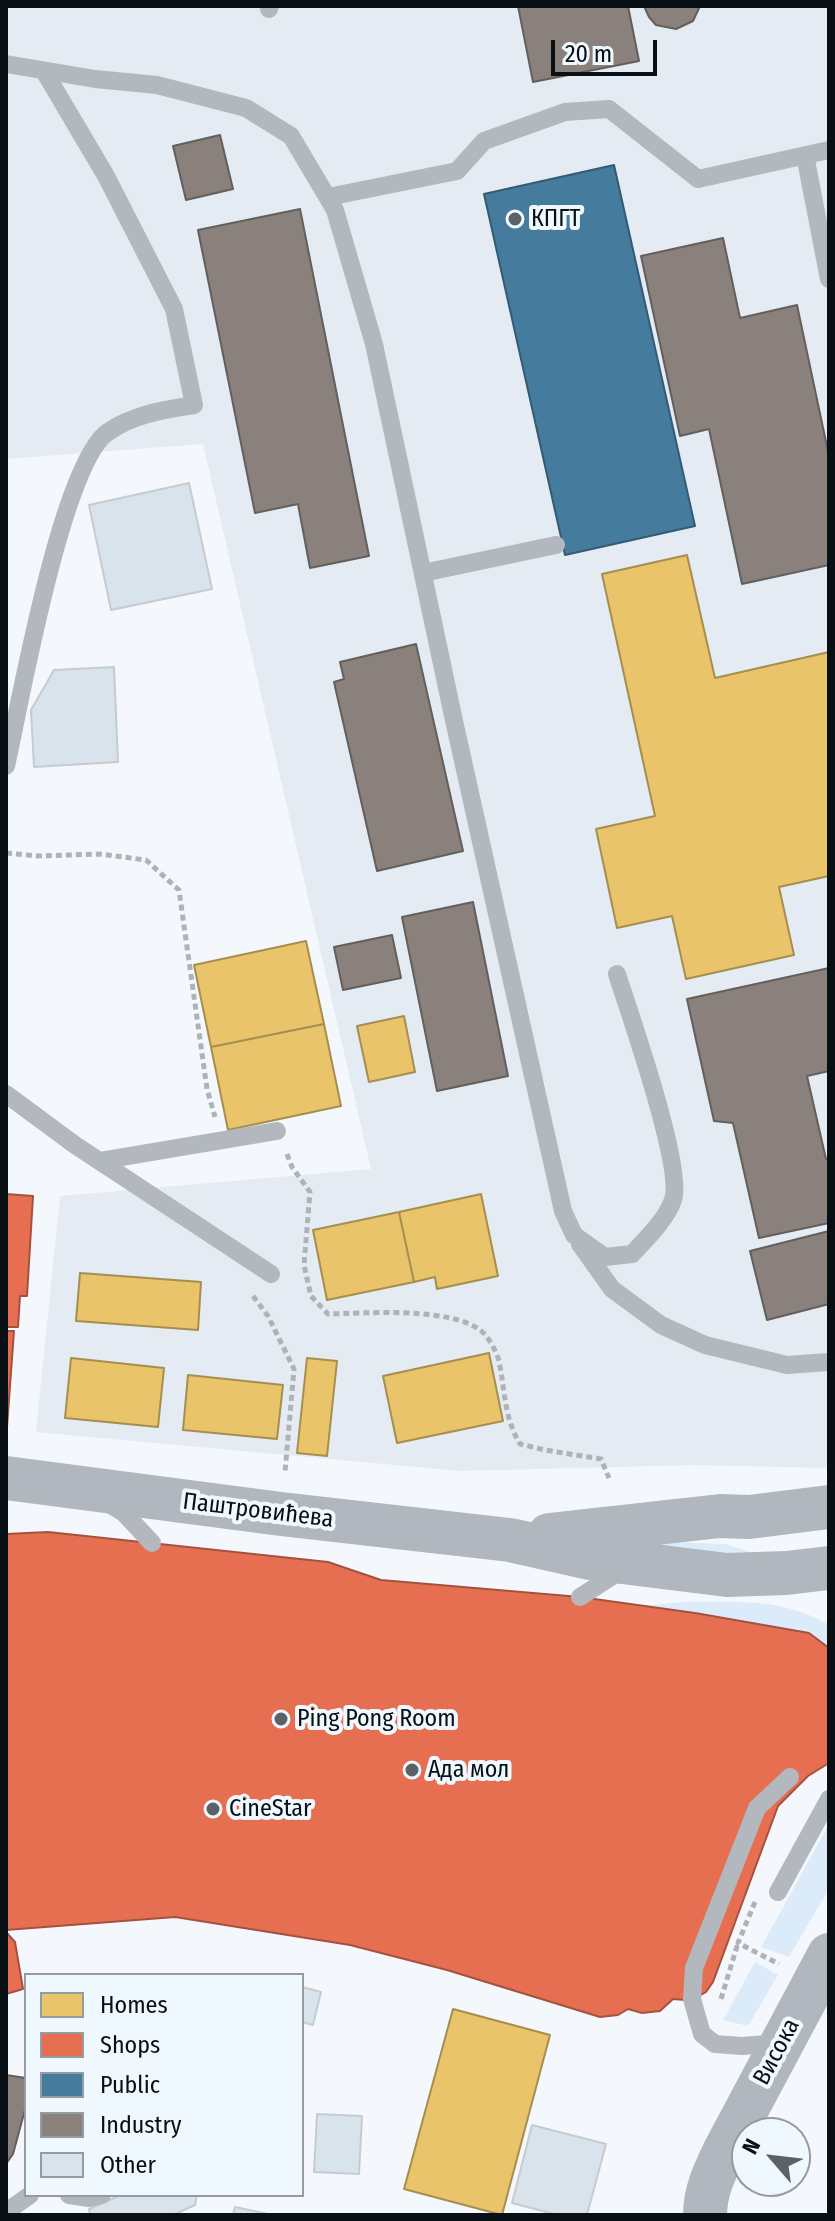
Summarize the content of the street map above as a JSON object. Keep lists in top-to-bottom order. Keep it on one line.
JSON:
{"streets":{"main road":["Паштровићева","Висока"]},"places":["КПГТ","Ping Pong Room","Ада мол","CineStar"],"legend":["Homes","Shops","Public","Industry","Other"],"scale_bar":"20 m","north":"top left"}
